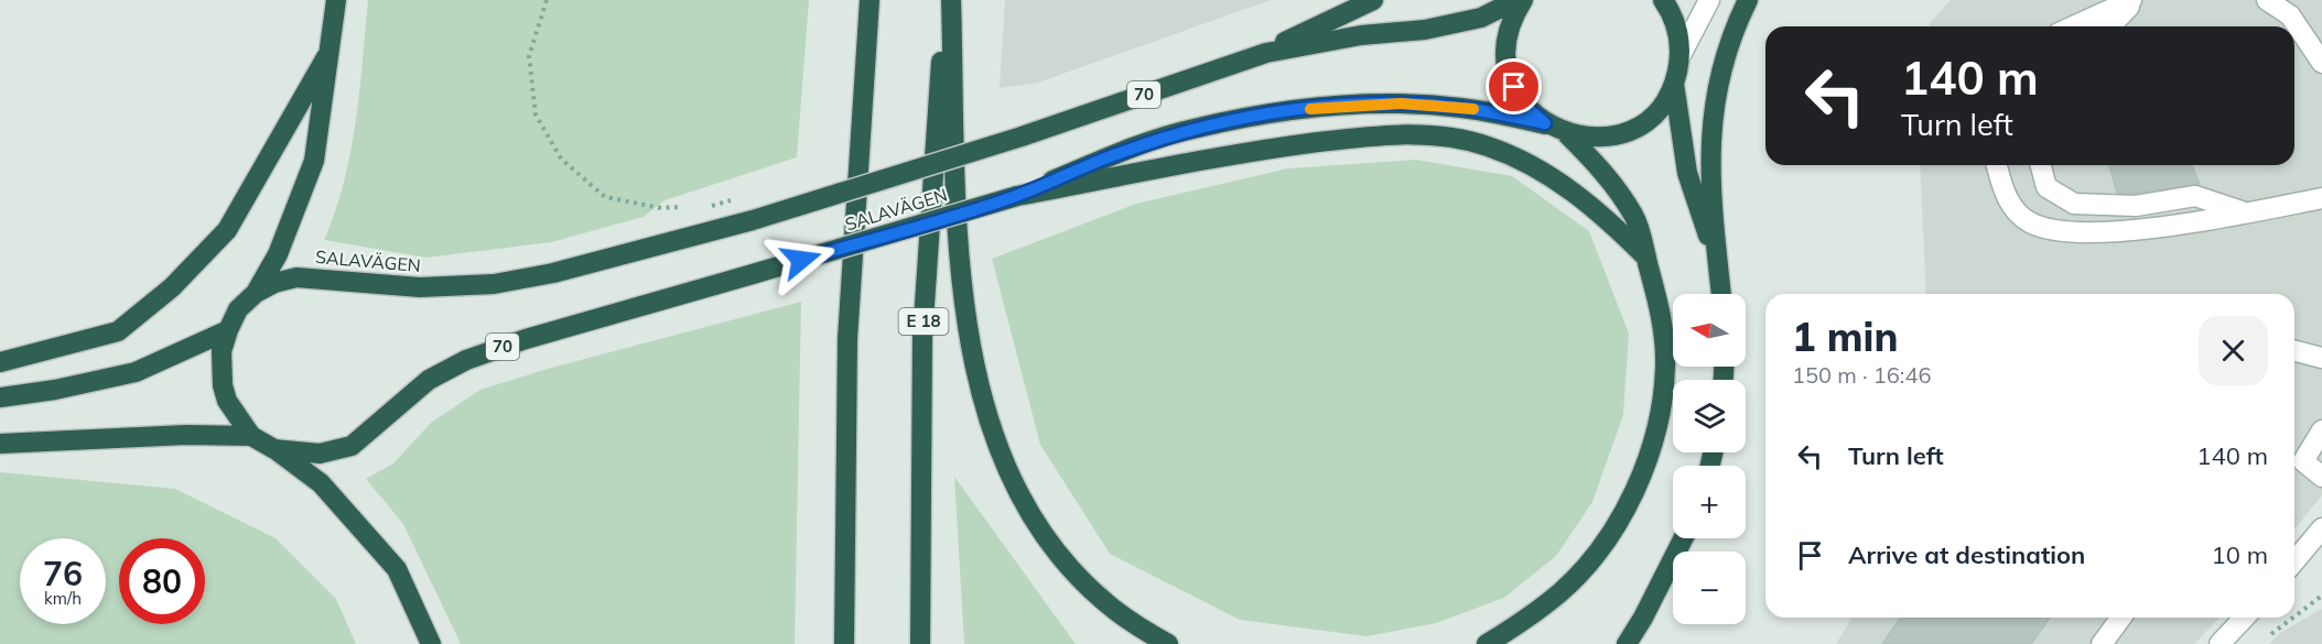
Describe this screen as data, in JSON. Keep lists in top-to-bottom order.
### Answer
{
  "streets": {
    "highway": ["70", "SALAVÄGEN", "E 18"]
  },
  "north": "left",
  "page": {
    "turn": ["140 m", "Turn left"],
    "map_buttons": ["+", "−"],
    "heading": ["1 min", "150 m · 16:46"],
    "list": [
      {
        "name": "Turn left",
        "value": "140 m"
      },
      {
        "name": "Arrive at destination",
        "value": "10 m"
      }
    ],
    "speed": "76 km/h",
    "limit": "80"
  }
}
